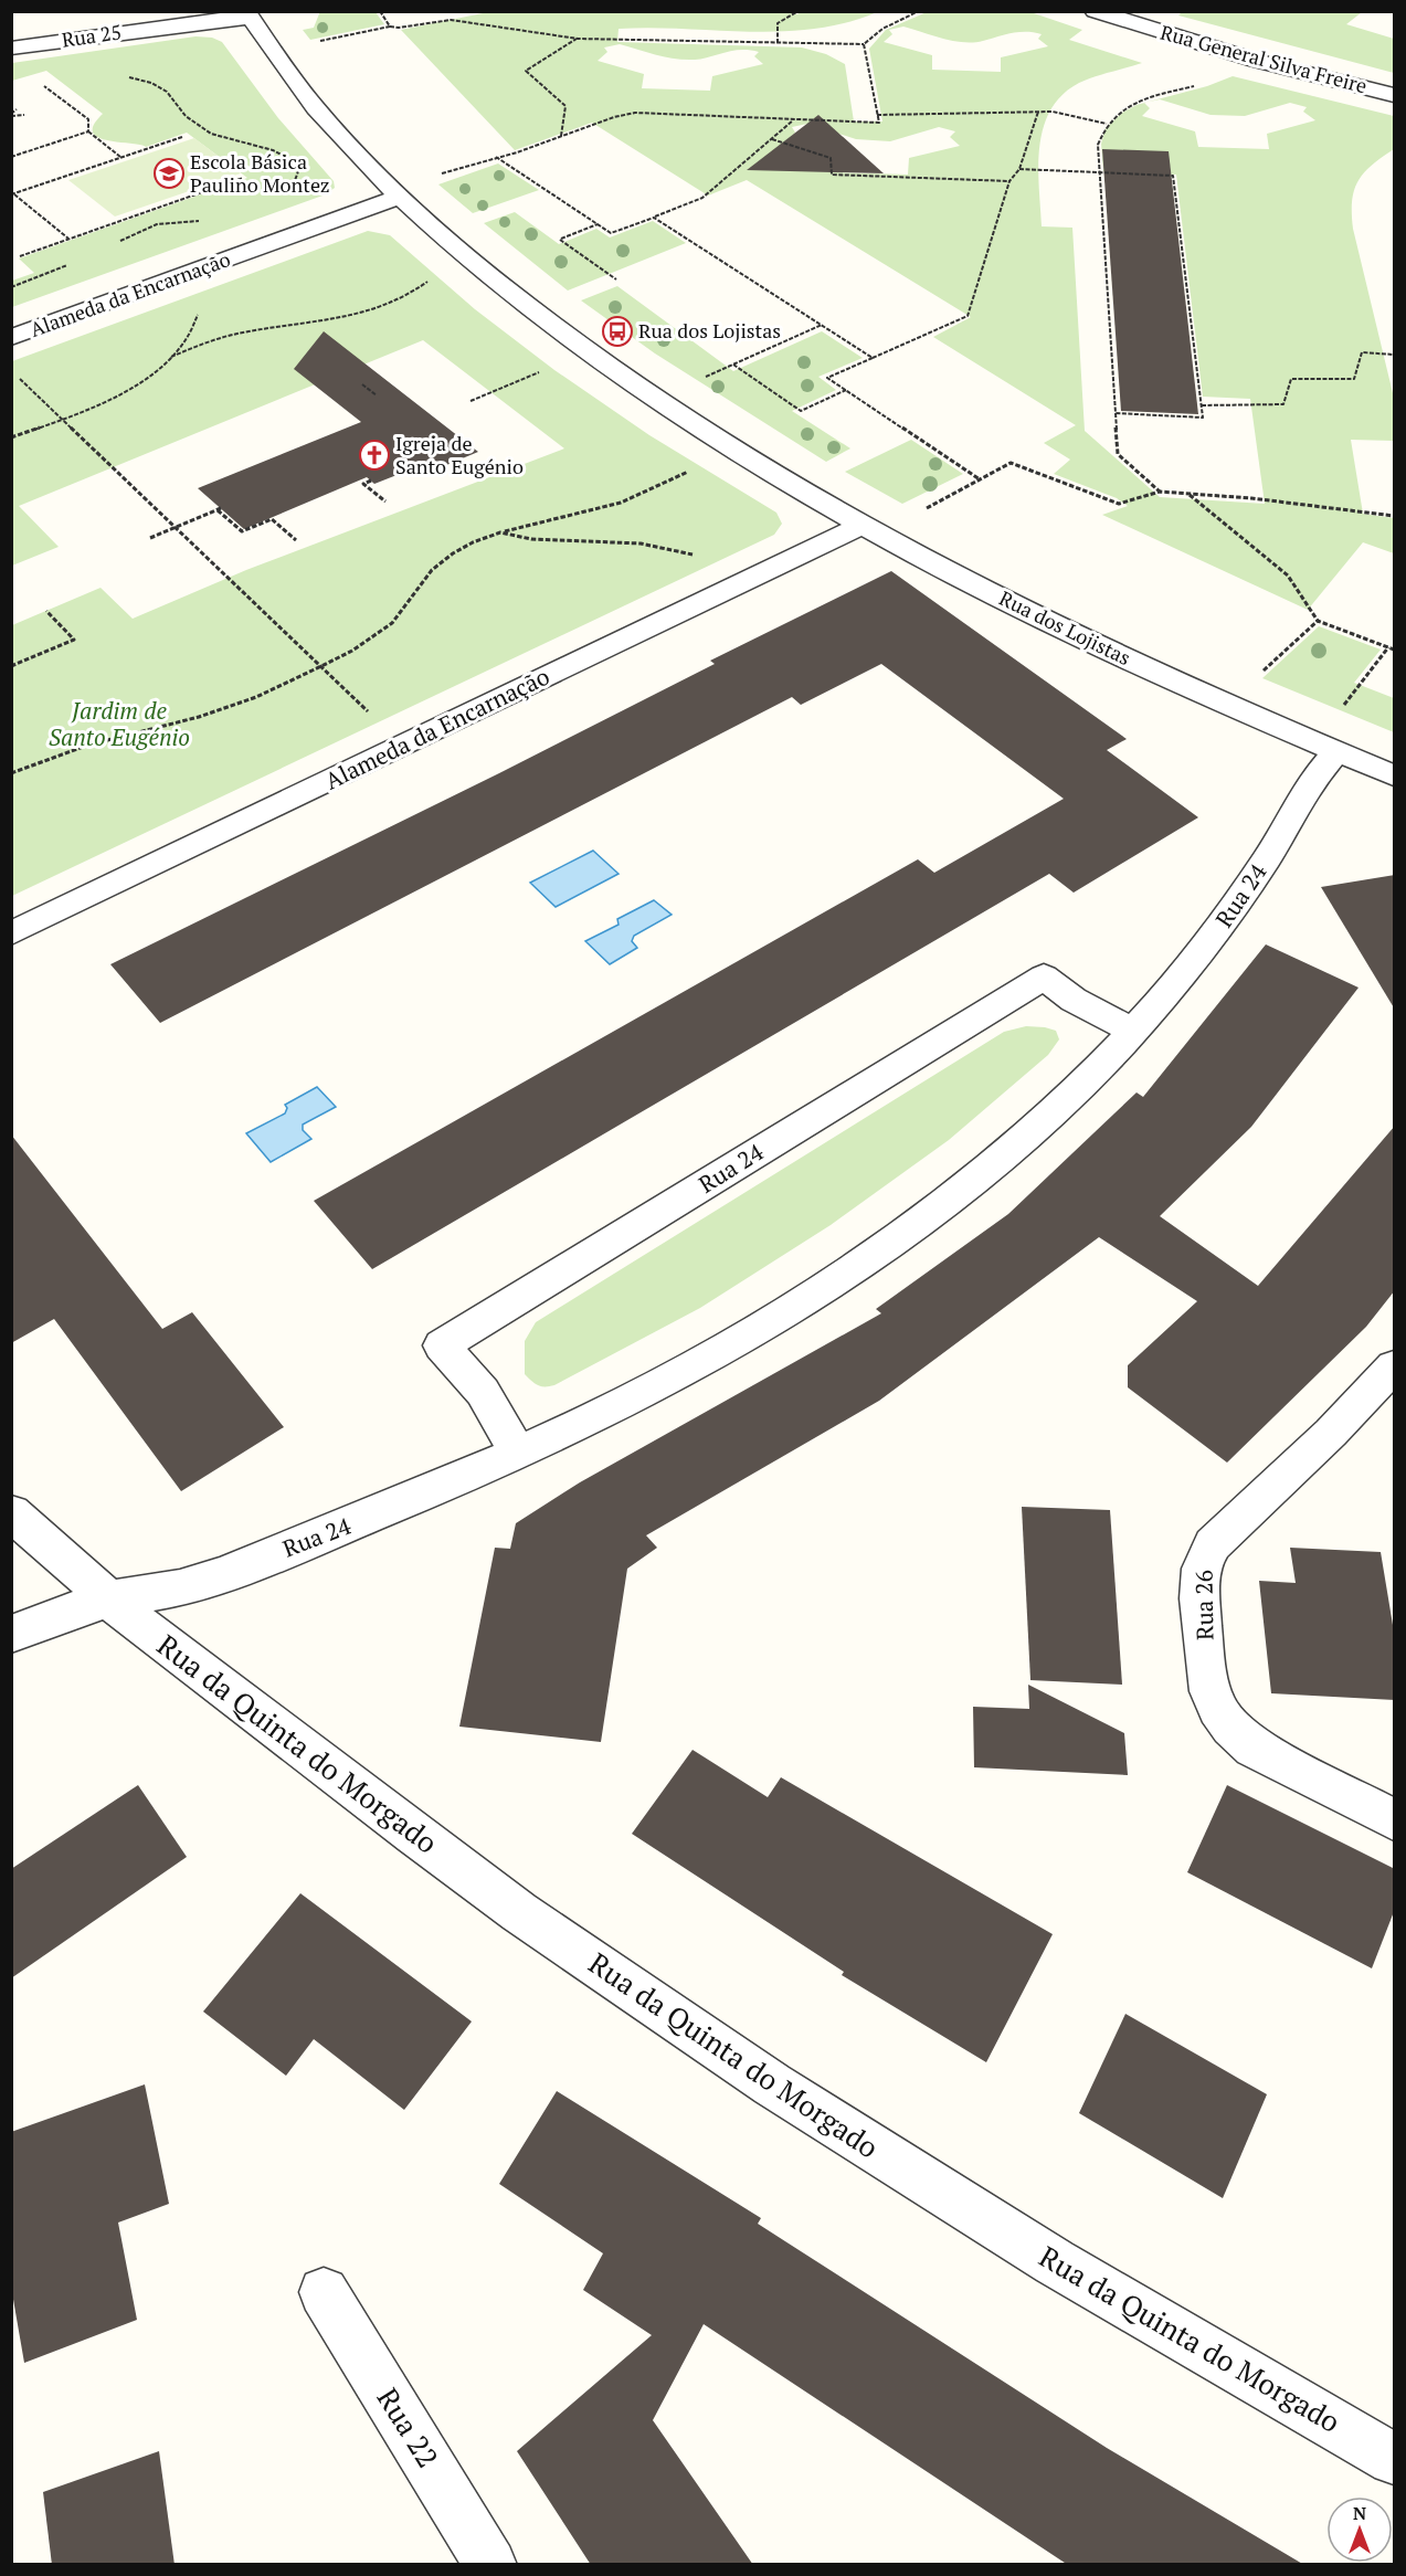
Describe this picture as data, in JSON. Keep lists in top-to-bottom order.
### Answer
{
  "streets": {
    "street": [
      "Rua 25",
      "Rua General Silva Freire",
      "Alameda da Encarnação",
      "Rua dos Lojistas",
      "Rua 24",
      "Rua 26",
      "Rua da Quinta do Morgado",
      "Rua 22"
    ]
  },
  "crossings": [
    ["Rua 25", "Rua dos Lojistas"],
    ["Alameda da Encarnação", "Rua dos Lojistas"],
    ["Rua dos Lojistas", "Rua 24"],
    ["Rua 24", "Rua da Quinta do Morgado"]
  ],
  "parks": ["Jardim de Santo Eugénio"],
  "places": {
    "school or university": ["Escola Básica Paulino Montez"],
    "bus stop": ["Rua dos Lojistas"],
    "church": ["Igreja de Santo Eugénio"]
  },
  "north": "top"
}
